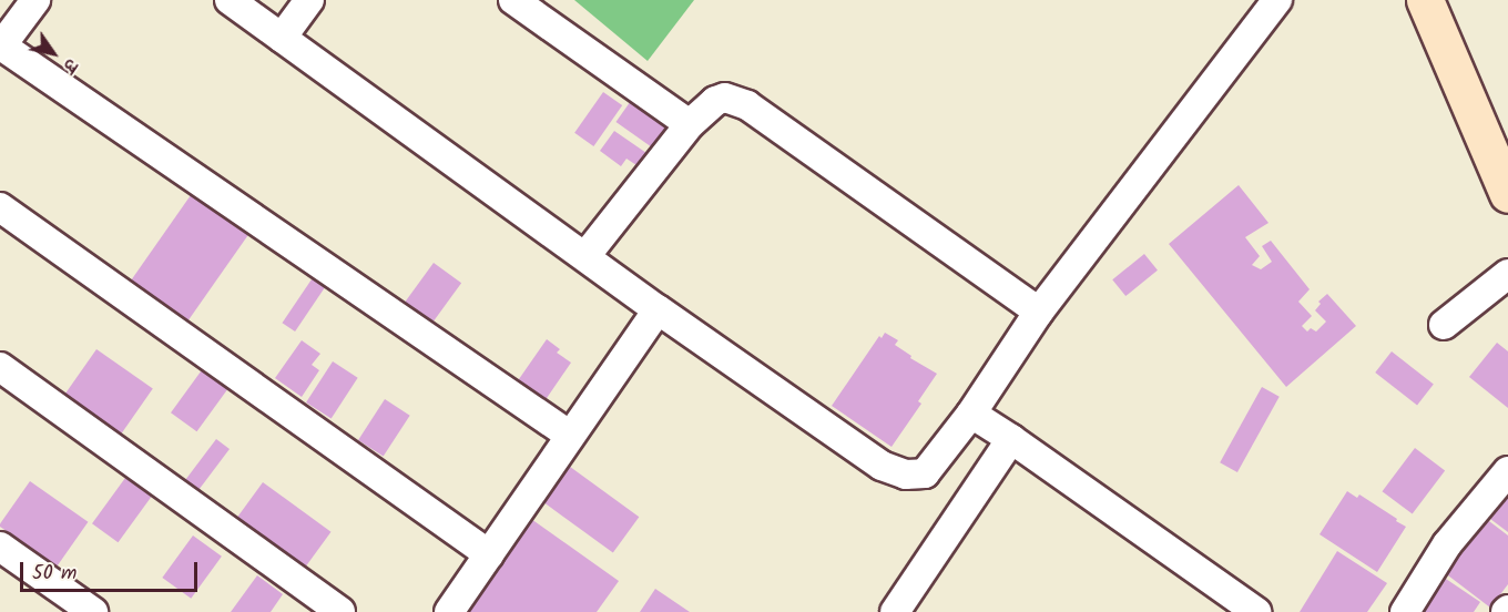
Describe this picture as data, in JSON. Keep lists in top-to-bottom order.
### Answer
{
  "scale_bar": "50 m",
  "north": "bottom right"
}
